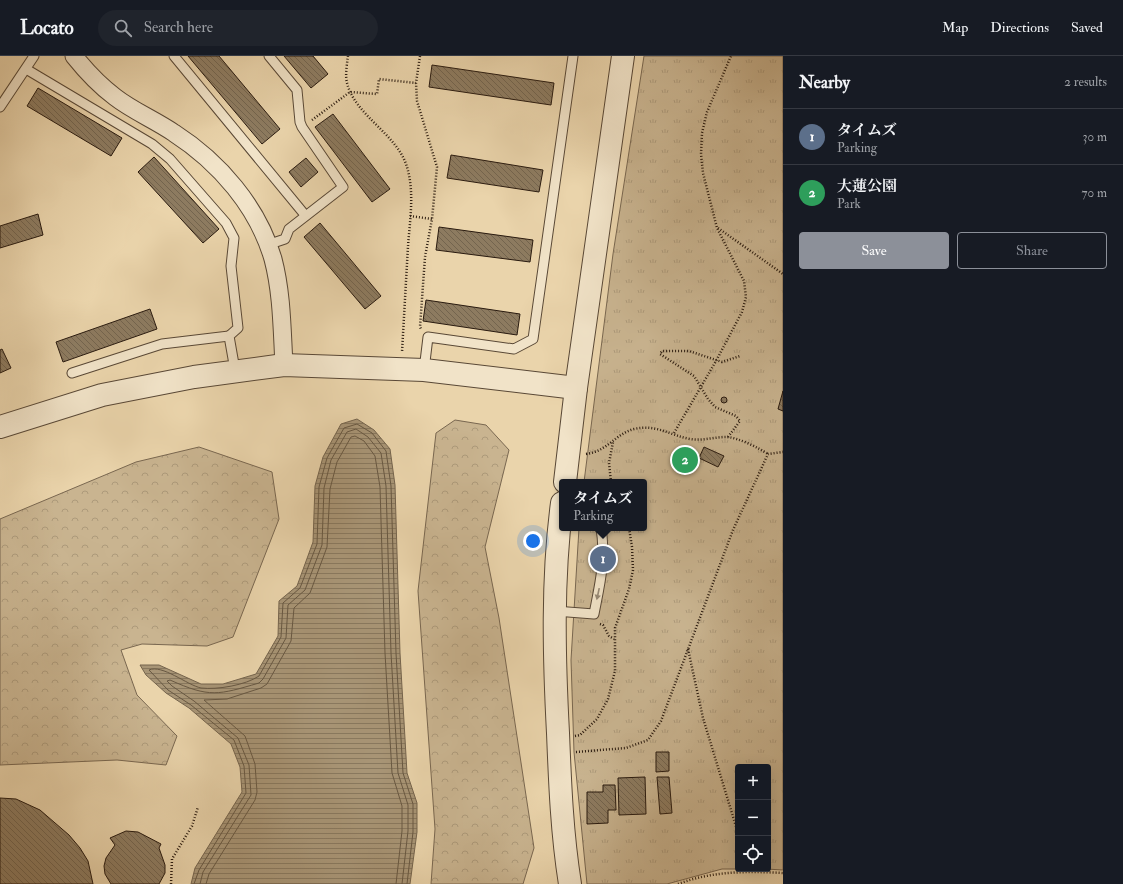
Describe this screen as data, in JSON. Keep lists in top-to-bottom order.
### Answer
{
  "page": {
    "header": "Locato",
    "search": "Search here",
    "nav": ["Map", "Directions", "Saved"],
    "heading": ["Nearby", "2 results"],
    "list": [
      {
        "mark": "1",
        "name": "タイムズ",
        "note": "Parking",
        "value": "30 m"
      },
      {
        "mark": "2",
        "name": "大蓮公園",
        "note": "Park",
        "value": "70 m"
      }
    ],
    "buttons": ["Save", "Share"],
    "pins": ["2", "1"],
    "popup": ["タイムズ", "Parking"],
    "map_buttons": ["+", "−"]
  }
}
